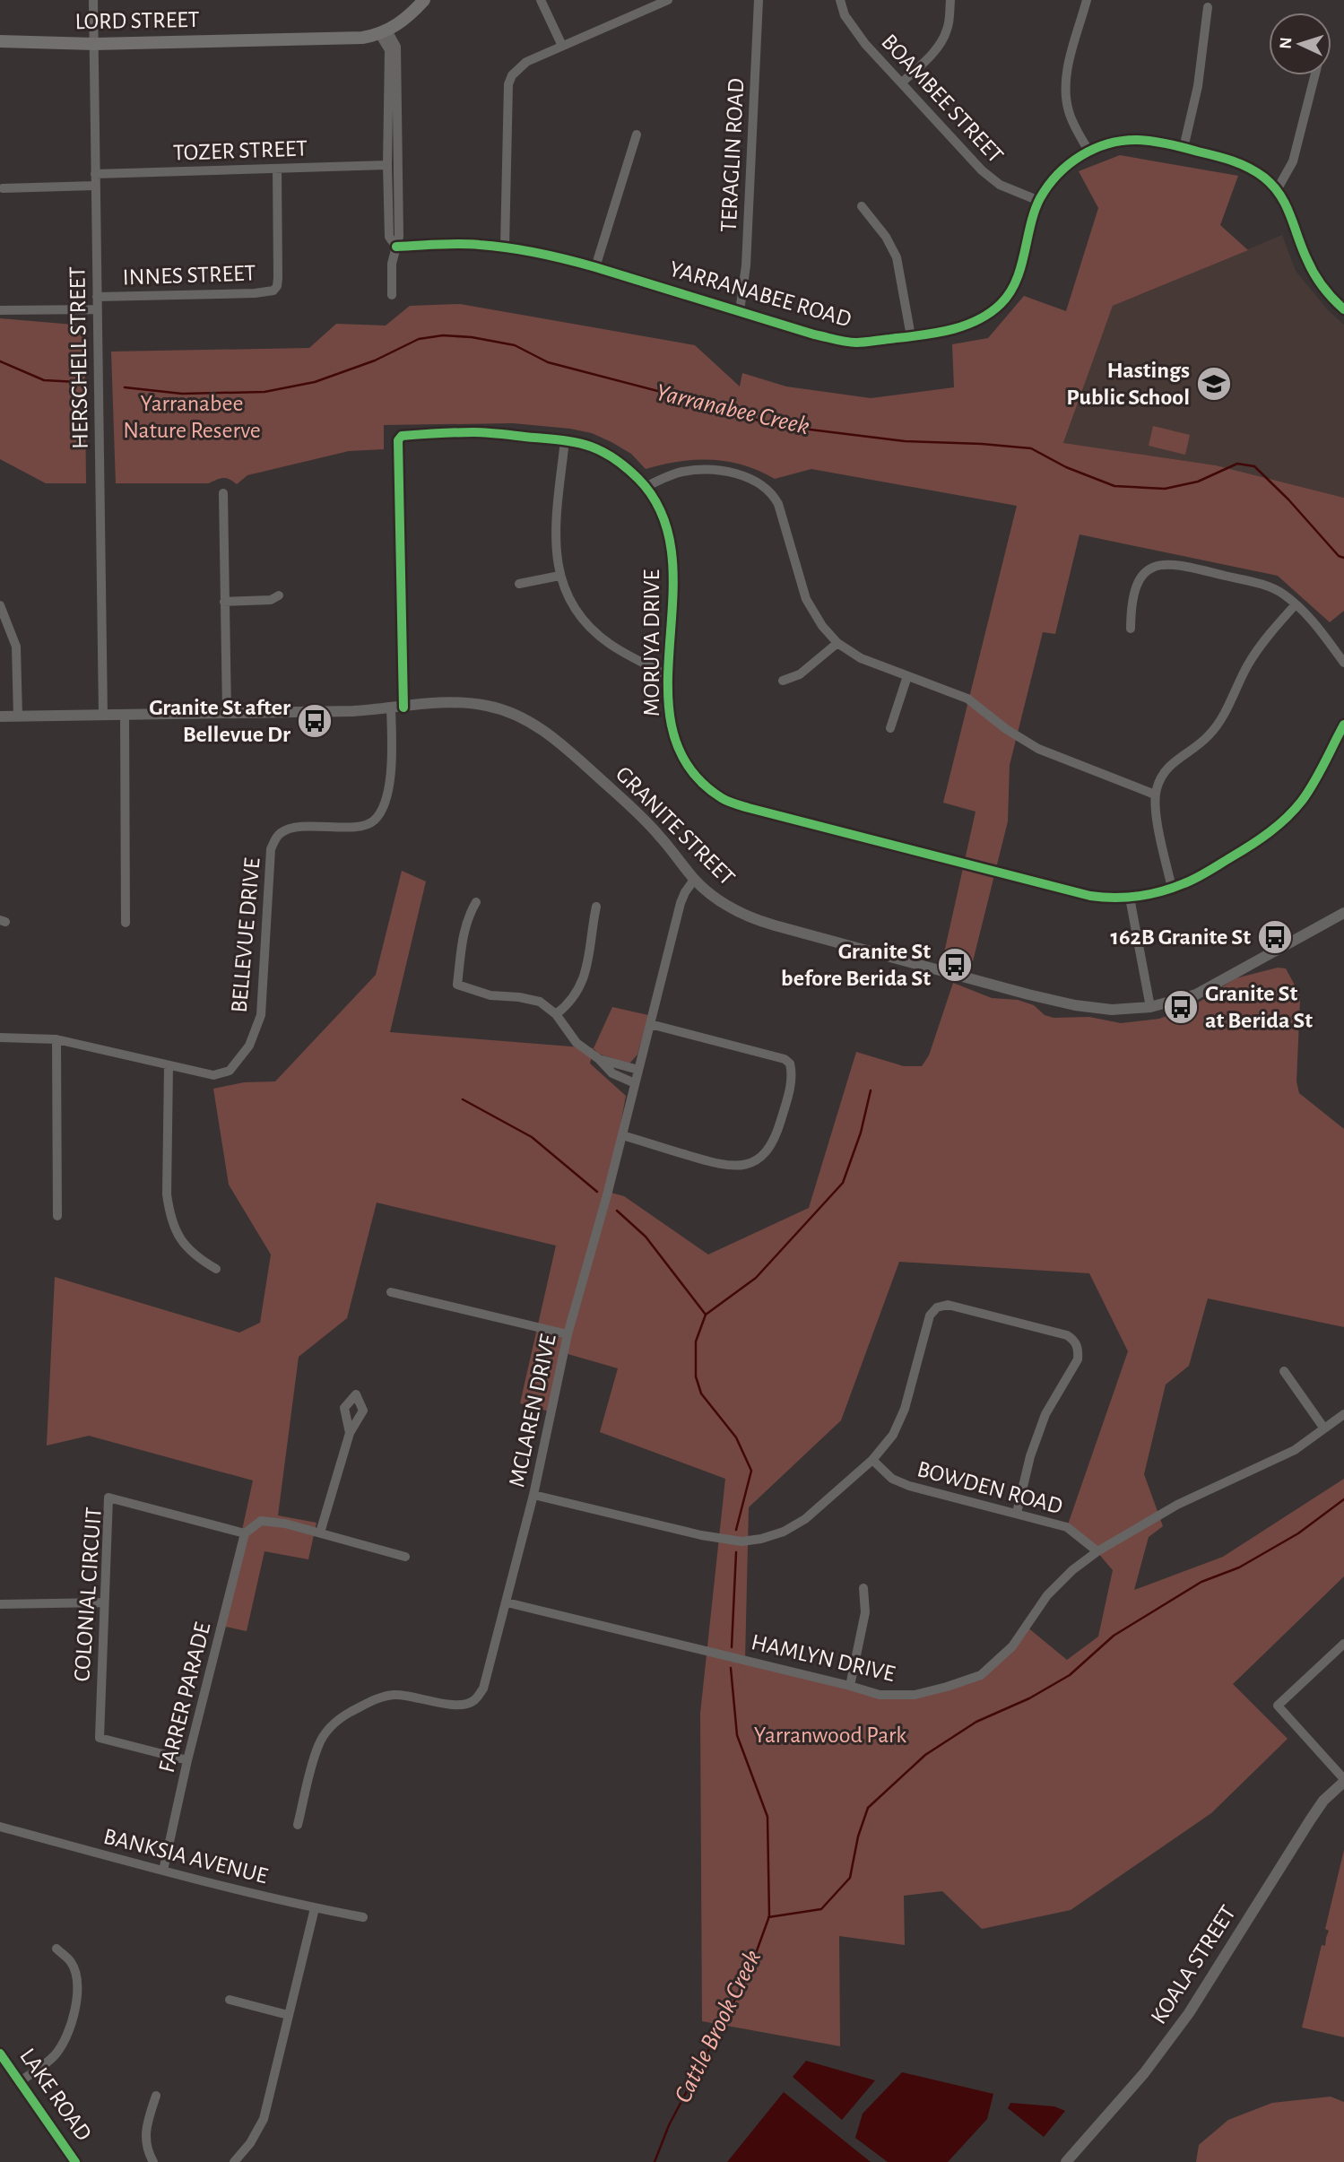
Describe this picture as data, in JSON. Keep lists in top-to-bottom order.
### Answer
{
  "streets": {
    "main road": ["LORD STREET", "LAKE ROAD"],
    "street": [
      "BOAMBEE STREET",
      "TOZER STREET",
      "TERAGLIN ROAD",
      "INNES STREET",
      "YARRANABEE ROAD",
      "HERSCHELL STREET",
      "MORUYA DRIVE",
      "GRANITE STREET",
      "BELLEVUE DRIVE",
      "MCLAREN DRIVE",
      "BOWDEN ROAD",
      "COLONIAL CIRCUIT",
      "HAMLYN DRIVE",
      "FARRER PARADE",
      "BANKSIA AVENUE",
      "KOALA STREET"
    ]
  },
  "crossings": [
    ["LORD STREET", "HERSCHELL STREET"],
    ["BOAMBEE STREET", "YARRANABEE ROAD"],
    ["TOZER STREET", "INNES STREET"],
    ["TOZER STREET", "HERSCHELL STREET"],
    ["TERAGLIN ROAD", "YARRANABEE ROAD"],
    ["INNES STREET", "HERSCHELL STREET"],
    ["HERSCHELL STREET", "GRANITE STREET"],
    ["MORUYA DRIVE", "GRANITE STREET"],
    ["GRANITE STREET", "BELLEVUE DRIVE"],
    ["GRANITE STREET", "MCLAREN DRIVE"],
    ["MCLAREN DRIVE", "HAMLYN DRIVE"],
    ["BOWDEN ROAD", "HAMLYN DRIVE"],
    ["COLONIAL CIRCUIT", "FARRER PARADE"],
    ["FARRER PARADE", "BANKSIA AVENUE"]
  ],
  "water": ["Yarranabee Creek", "Cattle Brook Creek"],
  "parks": ["Yarranabee Nature Reserve", "Yarranwood Park"],
  "places": {
    "school or university": ["Hastings Public School"],
    "bus stop": [
      "Granite St after Bellevue Dr",
      "162B Granite St",
      "Granite St before Berida St",
      "Granite St at Berida St"
    ]
  },
  "north": "left"
}
